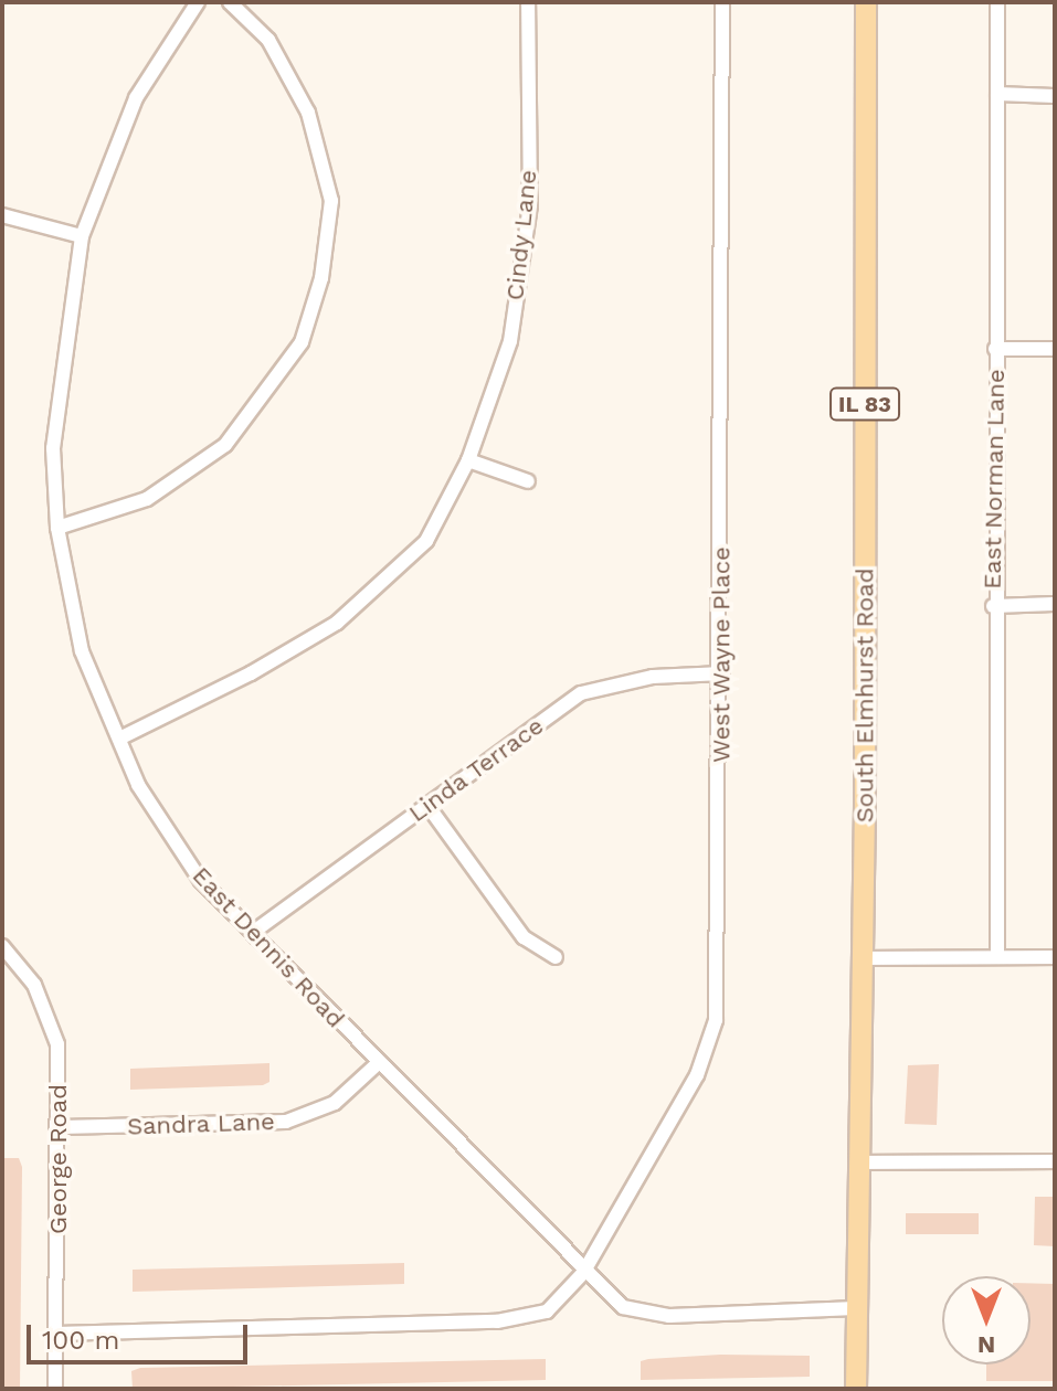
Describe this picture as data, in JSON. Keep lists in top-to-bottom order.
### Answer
{
  "streets": {
    "main road": ["IL 83", "South Elmhurst Road"],
    "street": [
      "Cindy Lane",
      "East Norman Lane",
      "West Wayne Place",
      "Linda Terrace",
      "East Dennis Road",
      "Sandra Lane",
      "George Road"
    ]
  },
  "crossings": [
    ["Cindy Lane", "East Dennis Road"],
    ["West Wayne Place", "Linda Terrace"],
    ["West Wayne Place", "East Dennis Road"],
    ["West Wayne Place", "George Road"],
    ["South Elmhurst Road", "East Dennis Road"],
    ["Linda Terrace", "East Dennis Road"],
    ["East Dennis Road", "Sandra Lane"],
    ["Sandra Lane", "George Road"]
  ],
  "scale_bar": "100 m",
  "north": "bottom"
}
